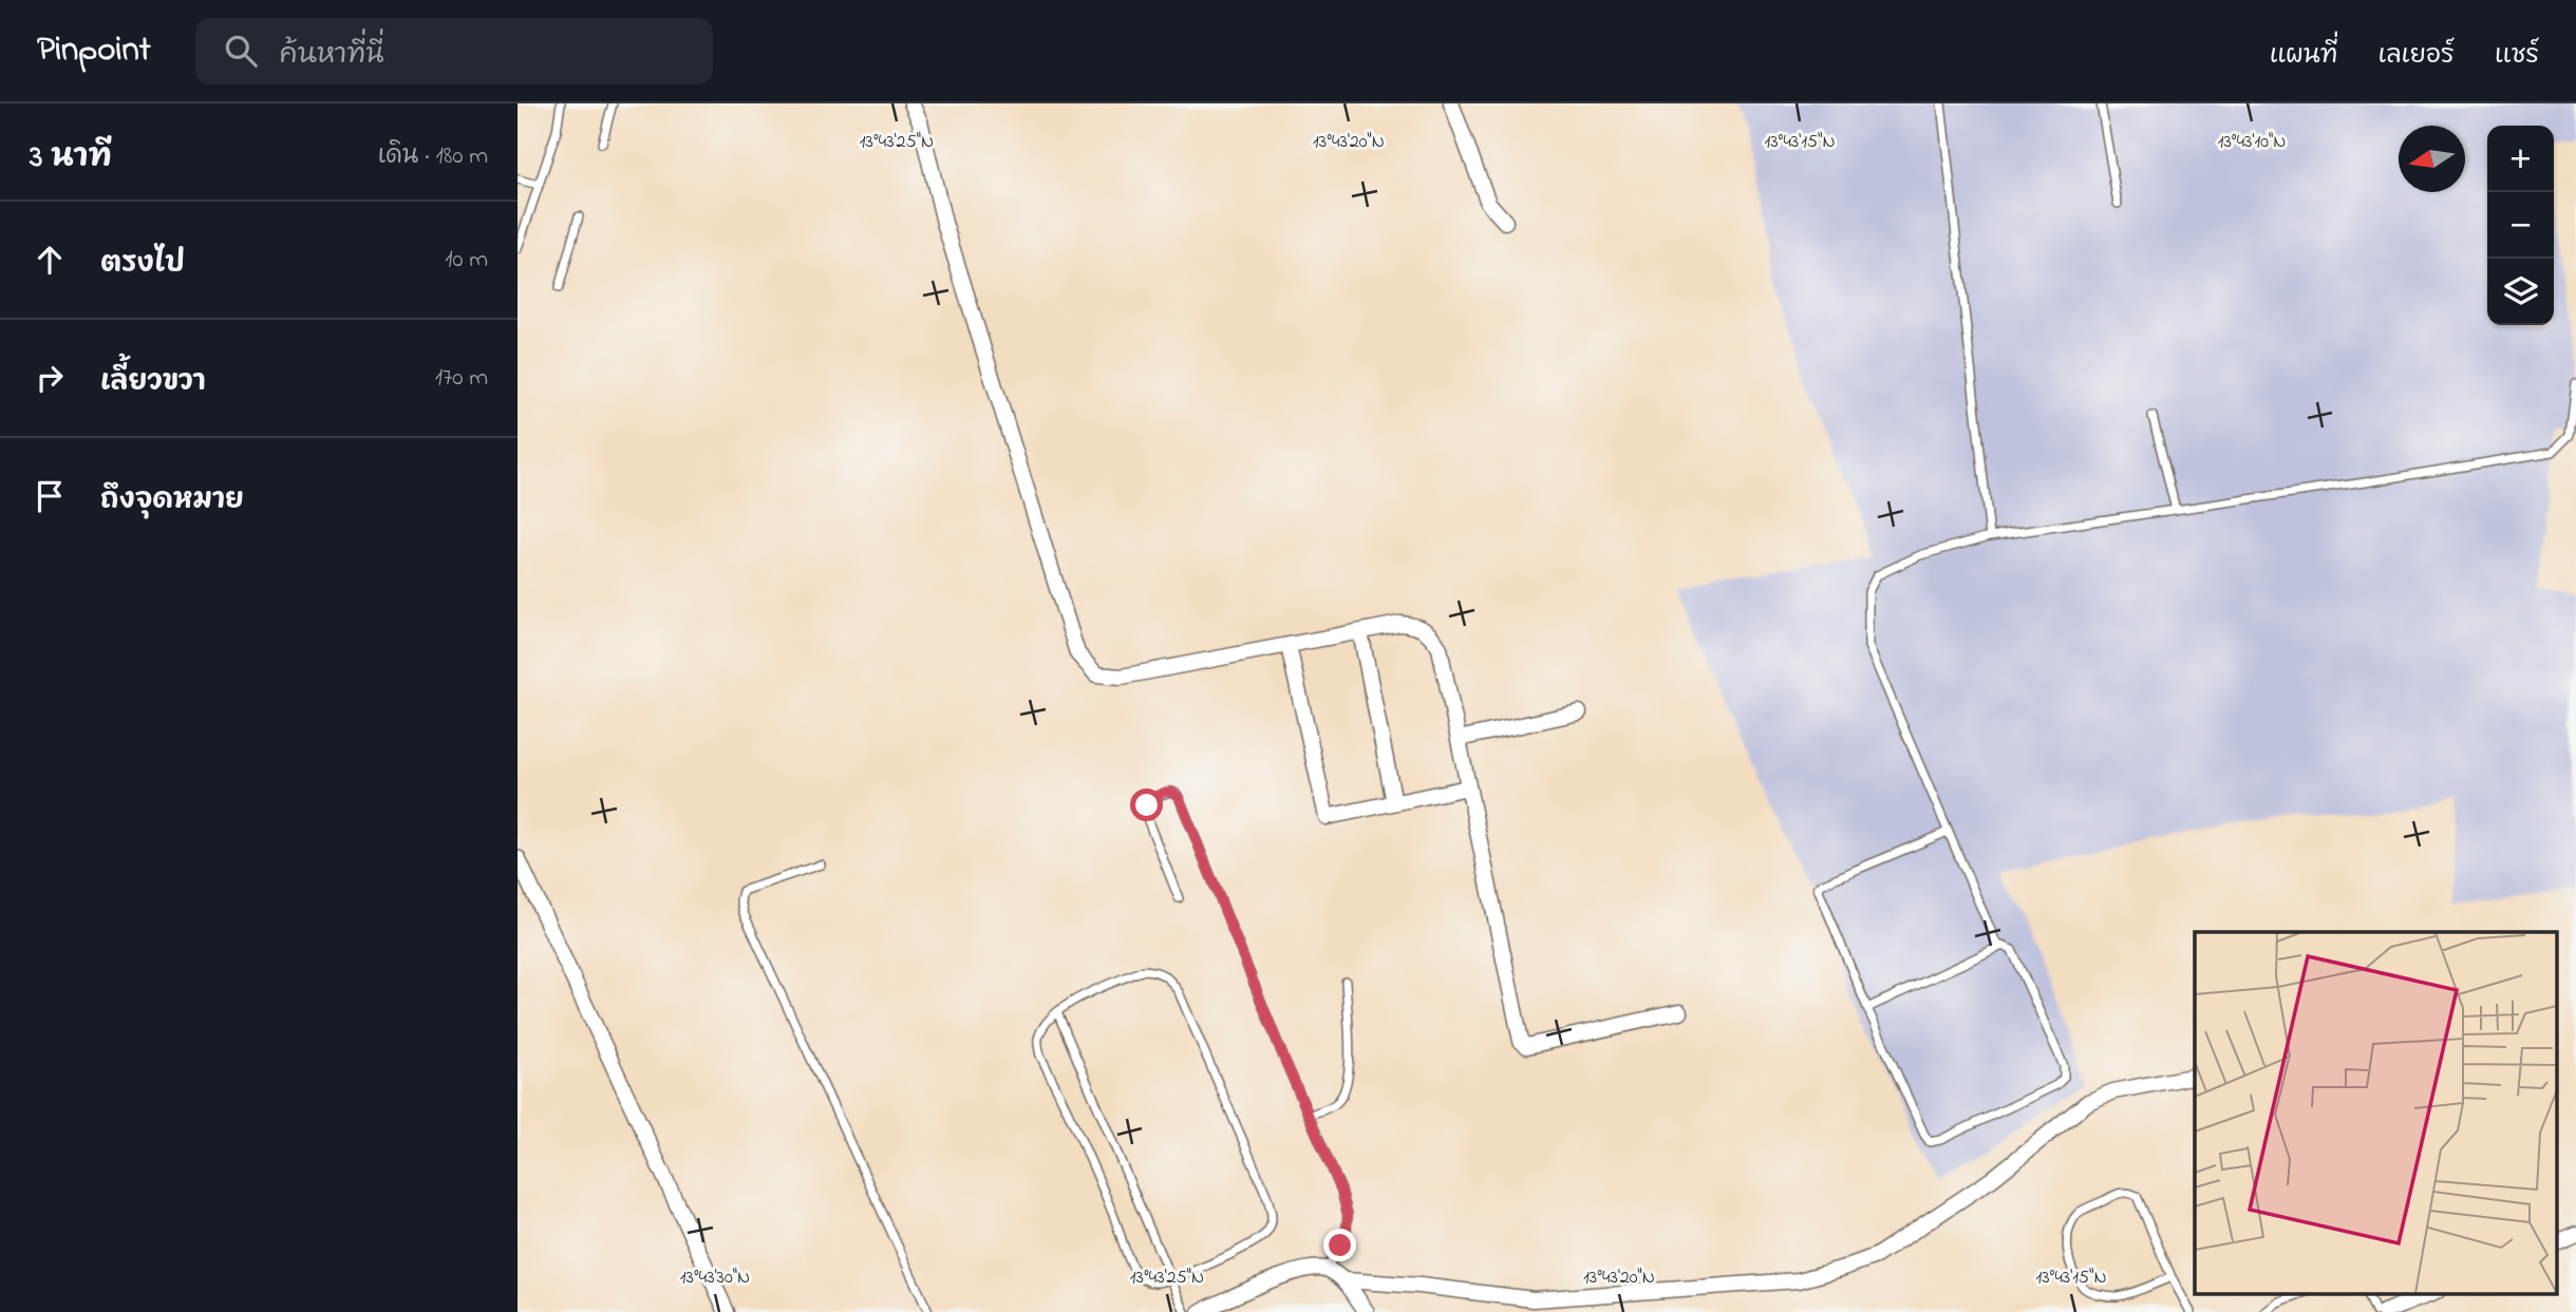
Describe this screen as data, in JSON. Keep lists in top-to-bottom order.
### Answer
{
  "north": "left",
  "page": {
    "header": "Pinpoint",
    "search": "ค้นหาที่นี่",
    "nav": ["แผนที่", "เลเยอร์", "แชร์"],
    "heading": ["3 นาที", "เดิน · 180 m"],
    "map_buttons": ["+", "−"],
    "list": [
      ["ตรงไป", "10 m"],
      ["เลี้ยวขวา", "170 m"],
      "ถึงจุดหมาย"
    ]
  },
  "coordinates": [
    "13°43'25\"N",
    "13°43'20\"N",
    "13°43'15\"N",
    "13°43'10\"N",
    "13°43'30\"N"
  ]
}
